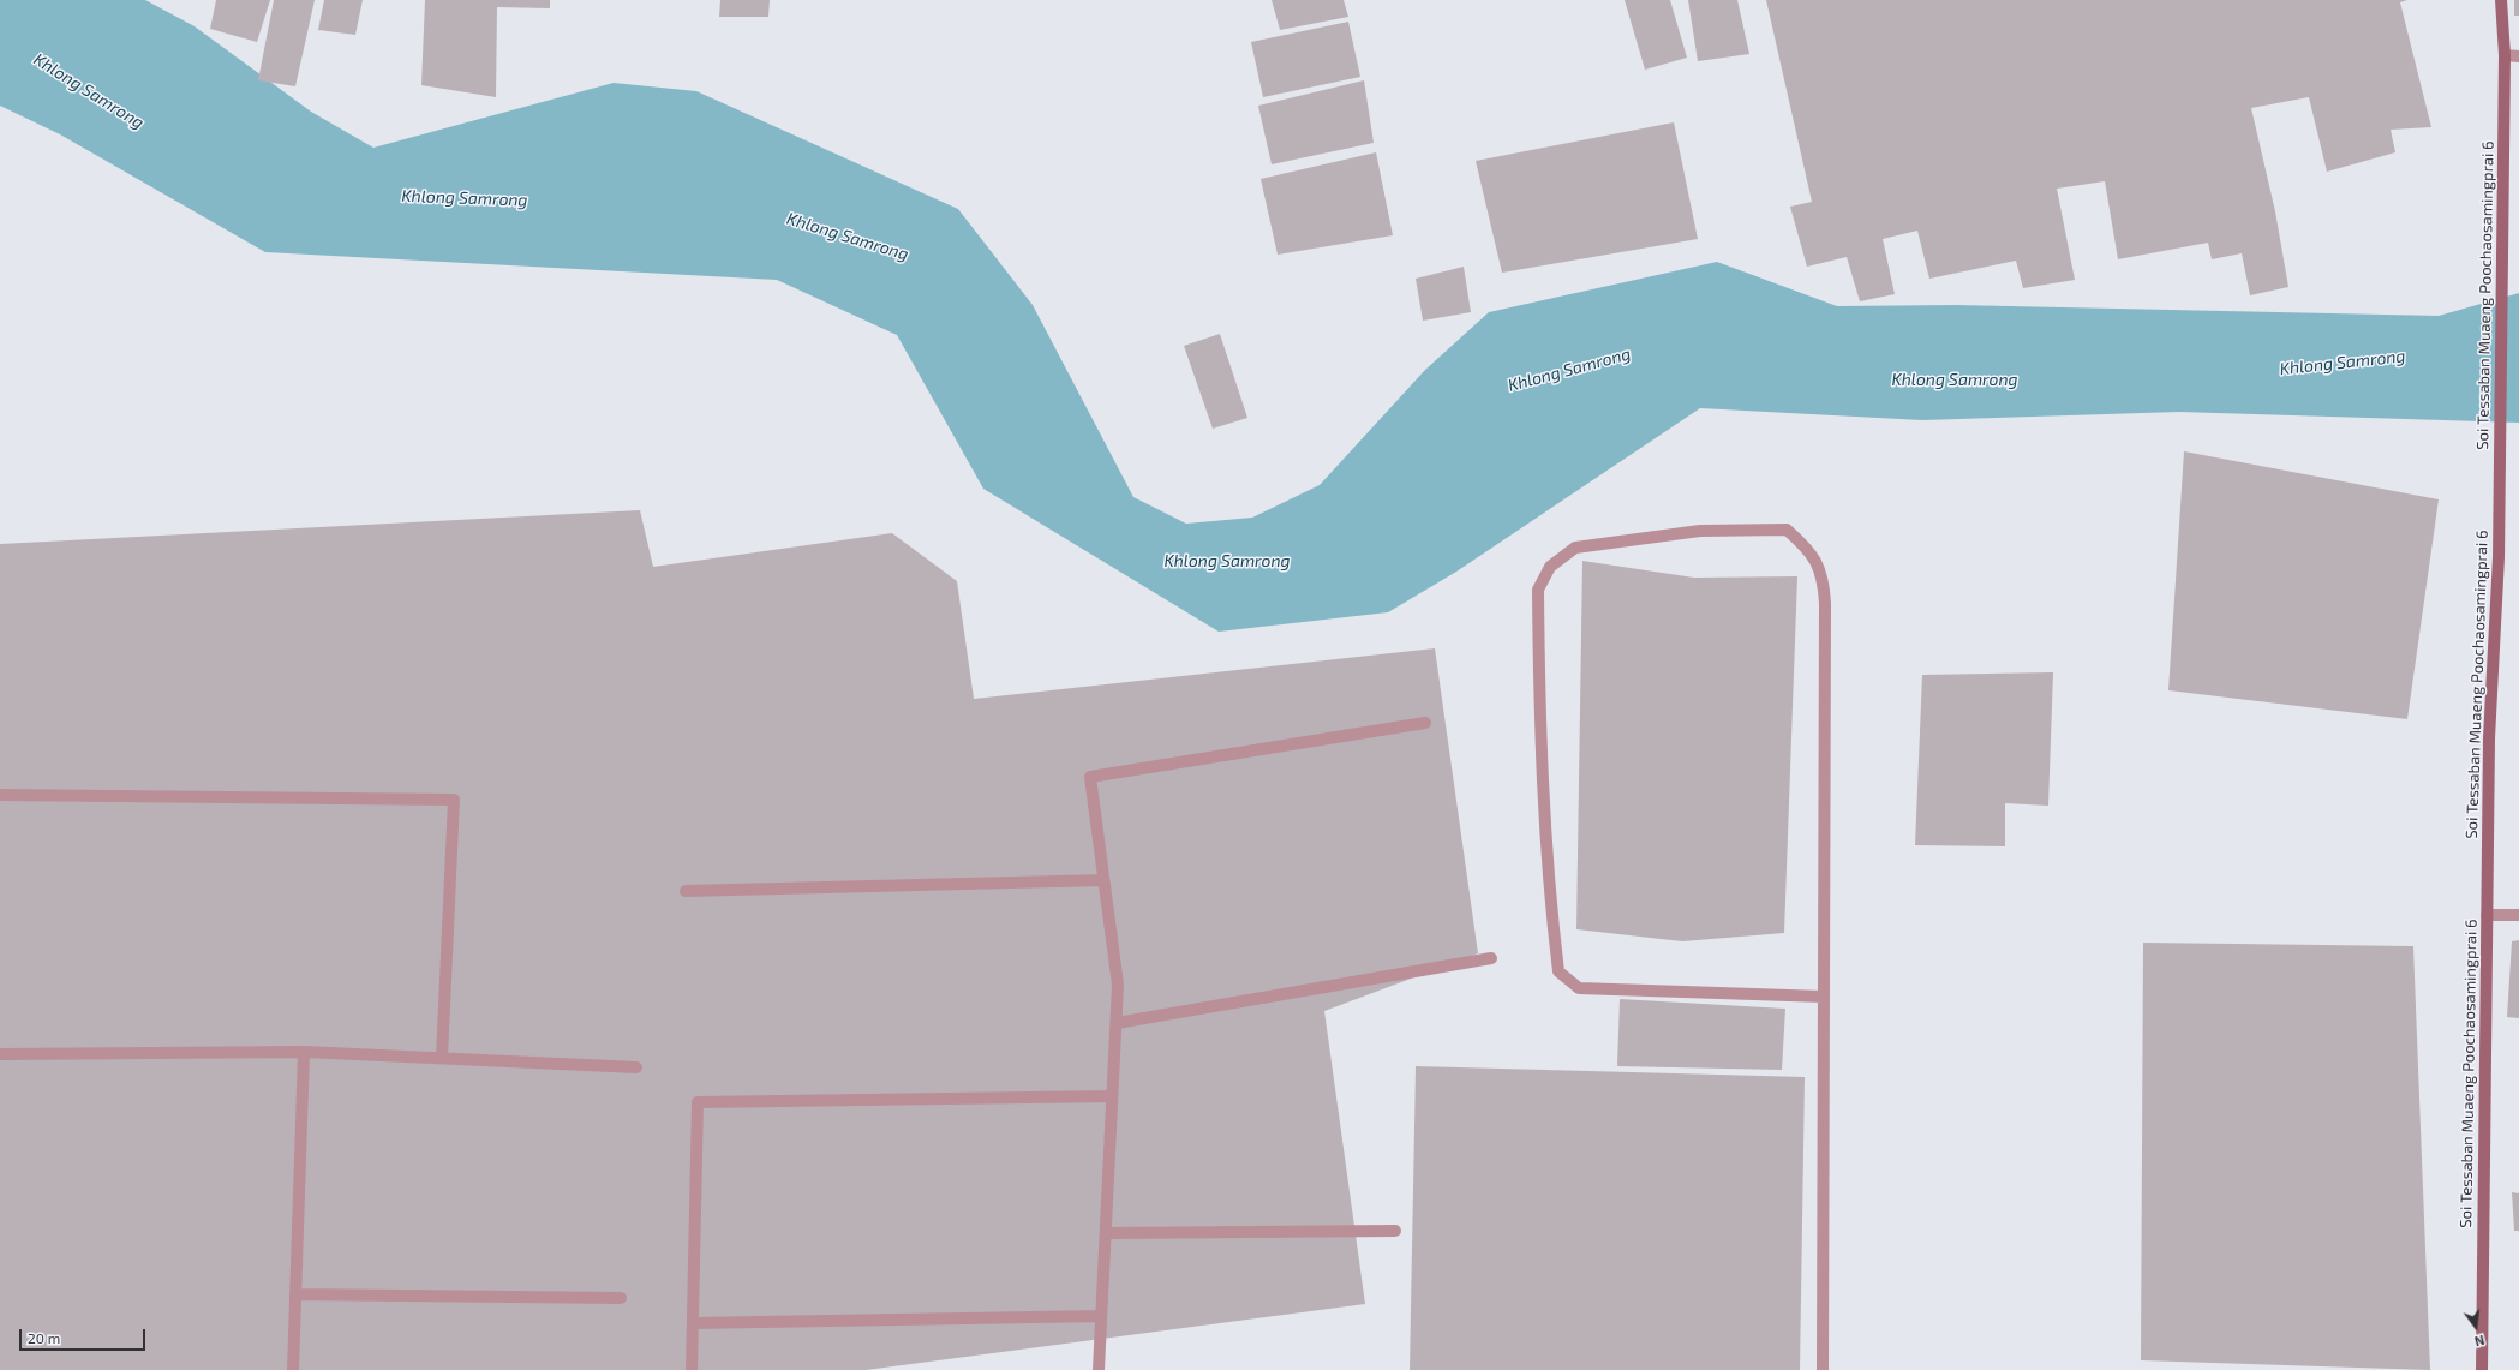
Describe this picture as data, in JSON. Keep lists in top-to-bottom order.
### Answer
{
  "streets": {
    "street": ["Soi Tessaban Muaeng Poochaosamingprai 6"]
  },
  "water": ["Khlong Samrong"],
  "scale_bar": "20 m",
  "north": "bottom"
}
